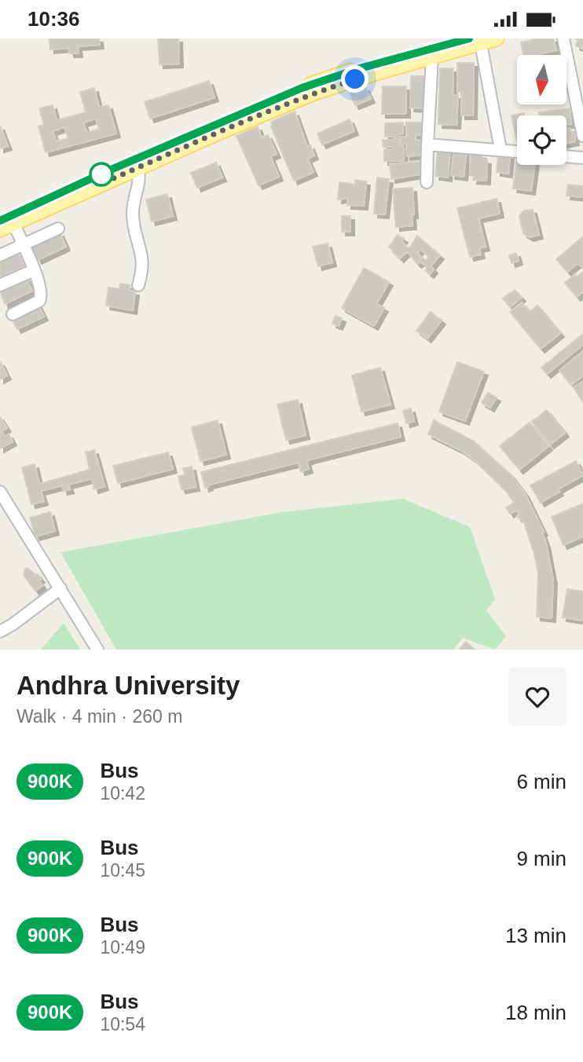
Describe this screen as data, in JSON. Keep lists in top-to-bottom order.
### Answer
{
  "lines": ["bus line 900K"],
  "north": "bottom",
  "page": {
    "status": "10:36",
    "heading": ["Andhra University", "Walk · 4 min · 260 m"],
    "list": [
      {
        "mark": "900K",
        "name": "Bus",
        "note": "10:42",
        "value": "6 min"
      },
      {
        "mark": "900K",
        "name": "Bus",
        "note": "10:45",
        "value": "9 min"
      },
      {
        "mark": "900K",
        "name": "Bus",
        "note": "10:49",
        "value": "13 min"
      },
      {
        "mark": "900K",
        "name": "Bus",
        "note": "10:54",
        "value": "18 min"
      }
    ]
  }
}
